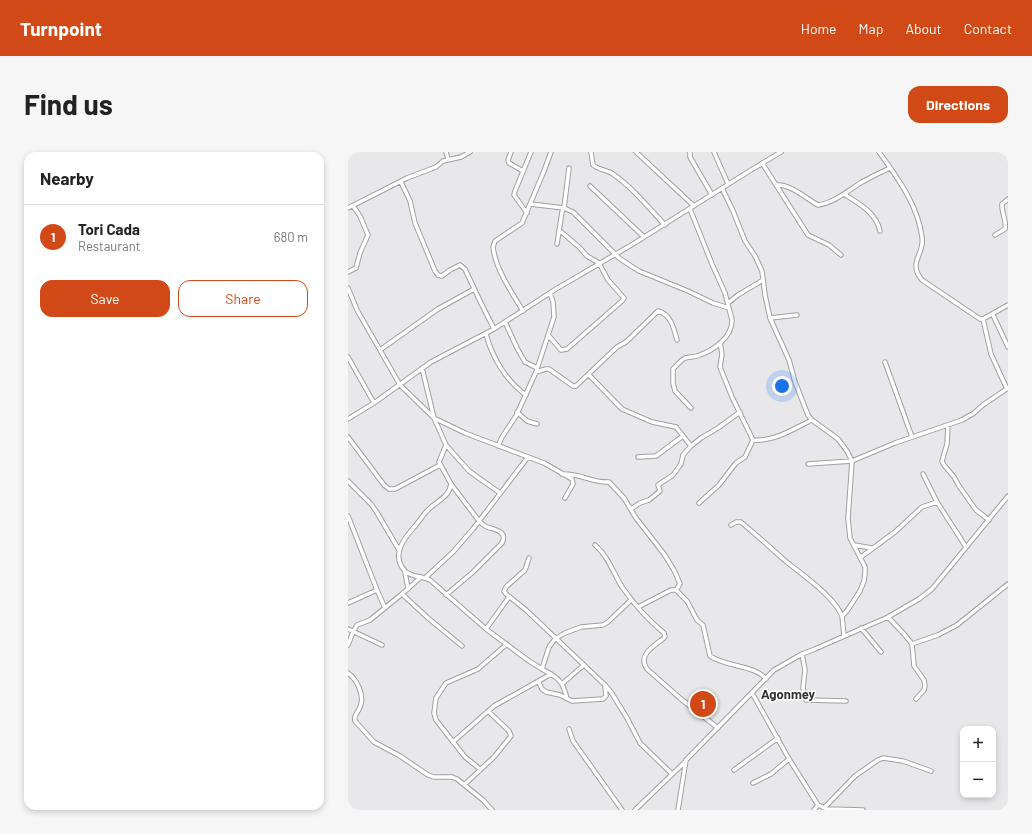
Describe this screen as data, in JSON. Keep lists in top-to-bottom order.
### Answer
{
  "districts": ["Agonmey"],
  "page": {
    "header": "Turnpoint",
    "nav": [
      "Home",
      "Map",
      "About",
      "Contact"
    ],
    "buttons": [
      "Directions",
      ["Save", "Share"]
    ],
    "title": "Find us",
    "heading": "Nearby",
    "list": [
      {
        "mark": "1",
        "name": "Tori Cada",
        "note": "Restaurant",
        "value": "680 m"
      }
    ],
    "pins": "1",
    "map_buttons": ["+", "−"]
  }
}
